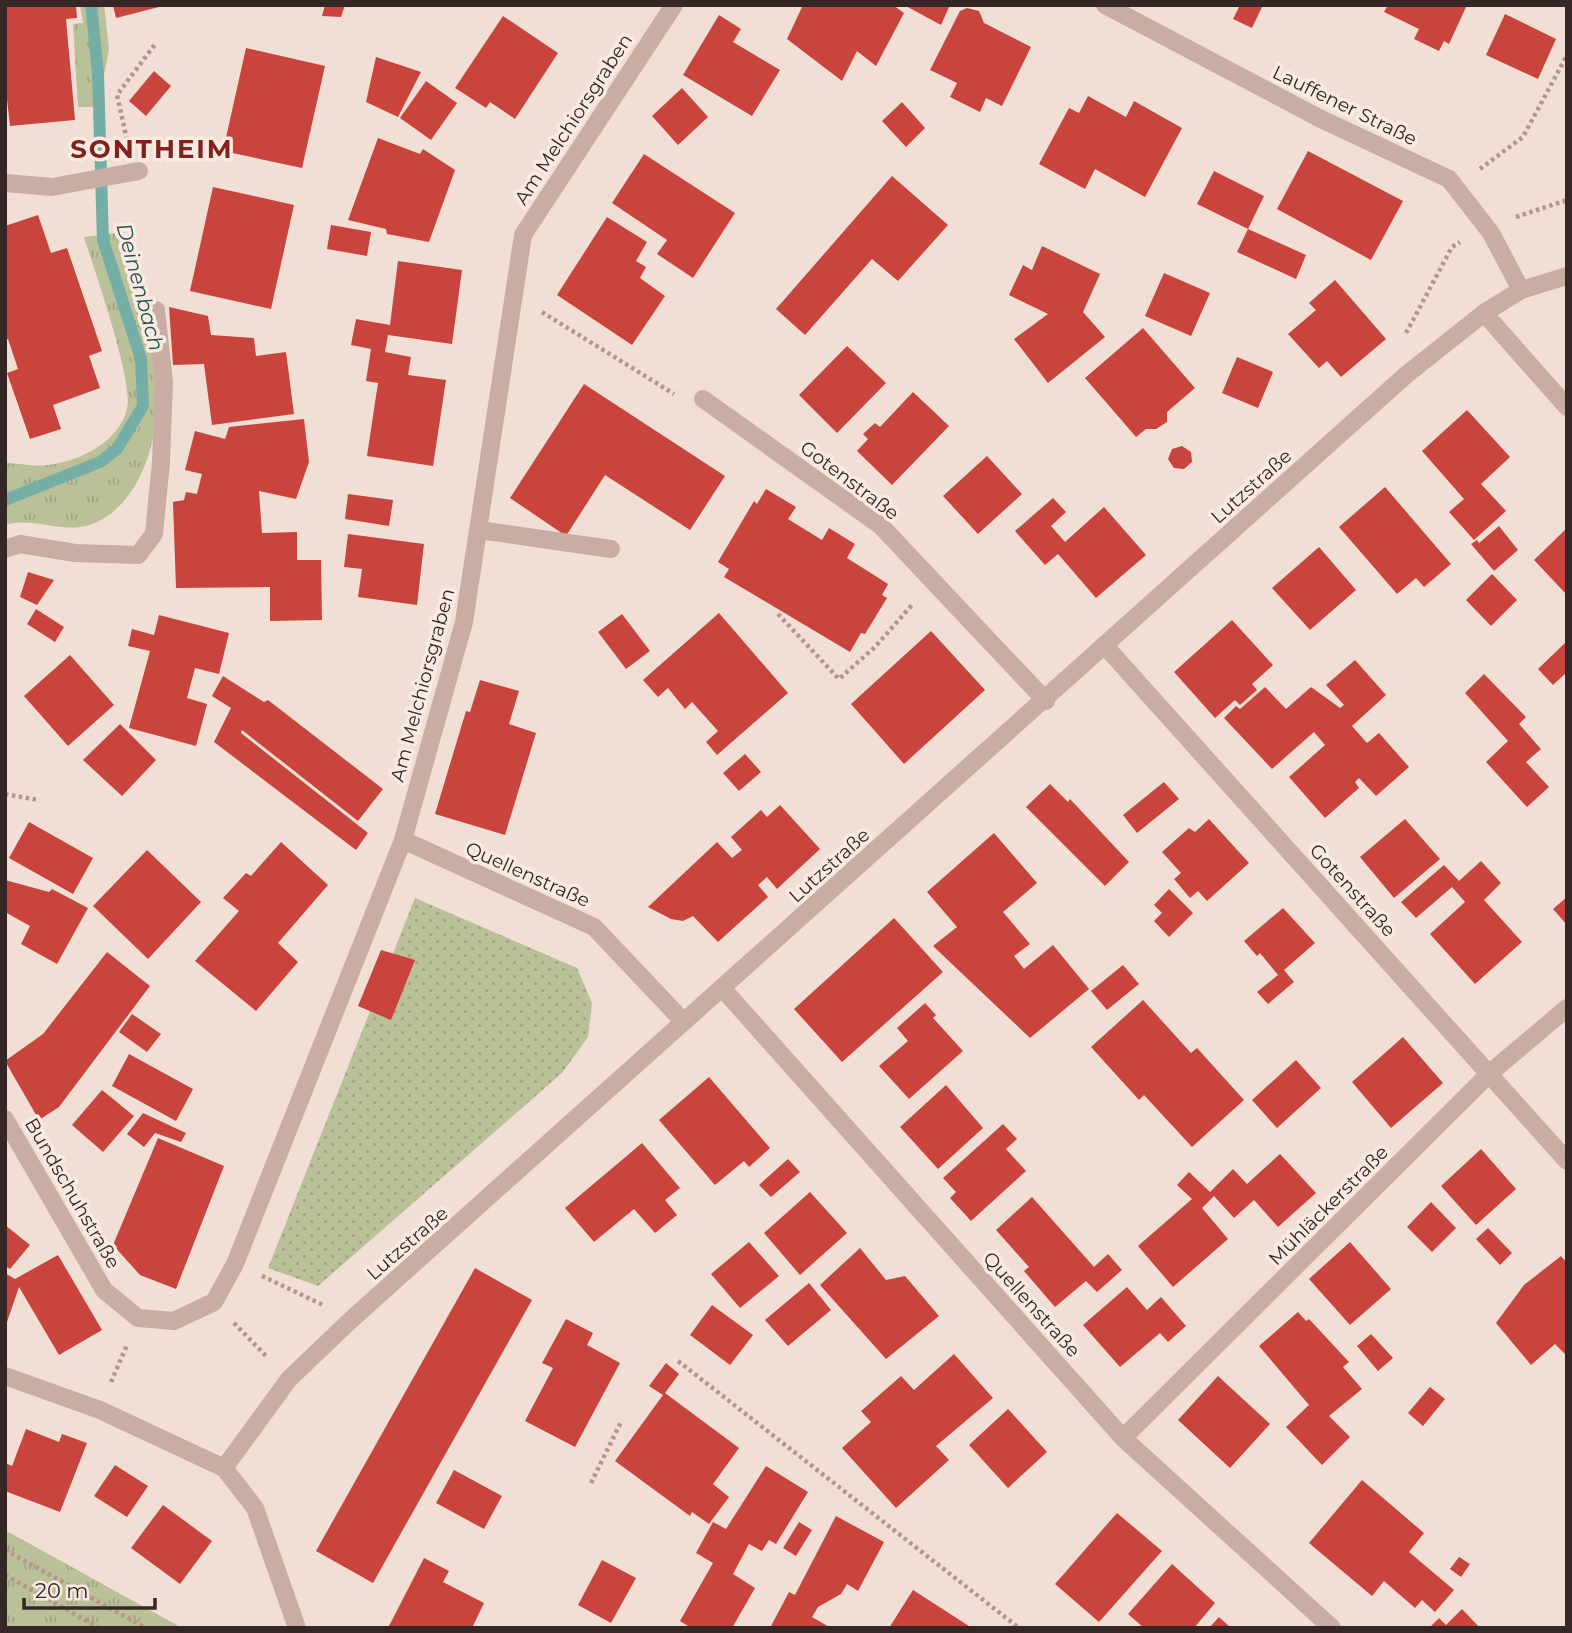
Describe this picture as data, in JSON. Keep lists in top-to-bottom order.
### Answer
{
  "streets": {
    "street": [
      "Lauffener Straße",
      "Am Melchiorsgraben",
      "Gotenstraße",
      "Lutzstraße",
      "Quellenstraße",
      "Bundschuhstraße",
      "Mühläckerstraße"
    ]
  },
  "crossings": [
    ["Am Melchiorsgraben", "Quellenstraße"],
    ["Gotenstraße", "Lutzstraße"],
    ["Gotenstraße", "Mühläckerstraße"],
    ["Lutzstraße", "Quellenstraße"],
    ["Quellenstraße", "Mühläckerstraße"]
  ],
  "districts": ["SONTHEIM"],
  "water": ["Deinenbach"],
  "scale_bar": "20 m"
}
